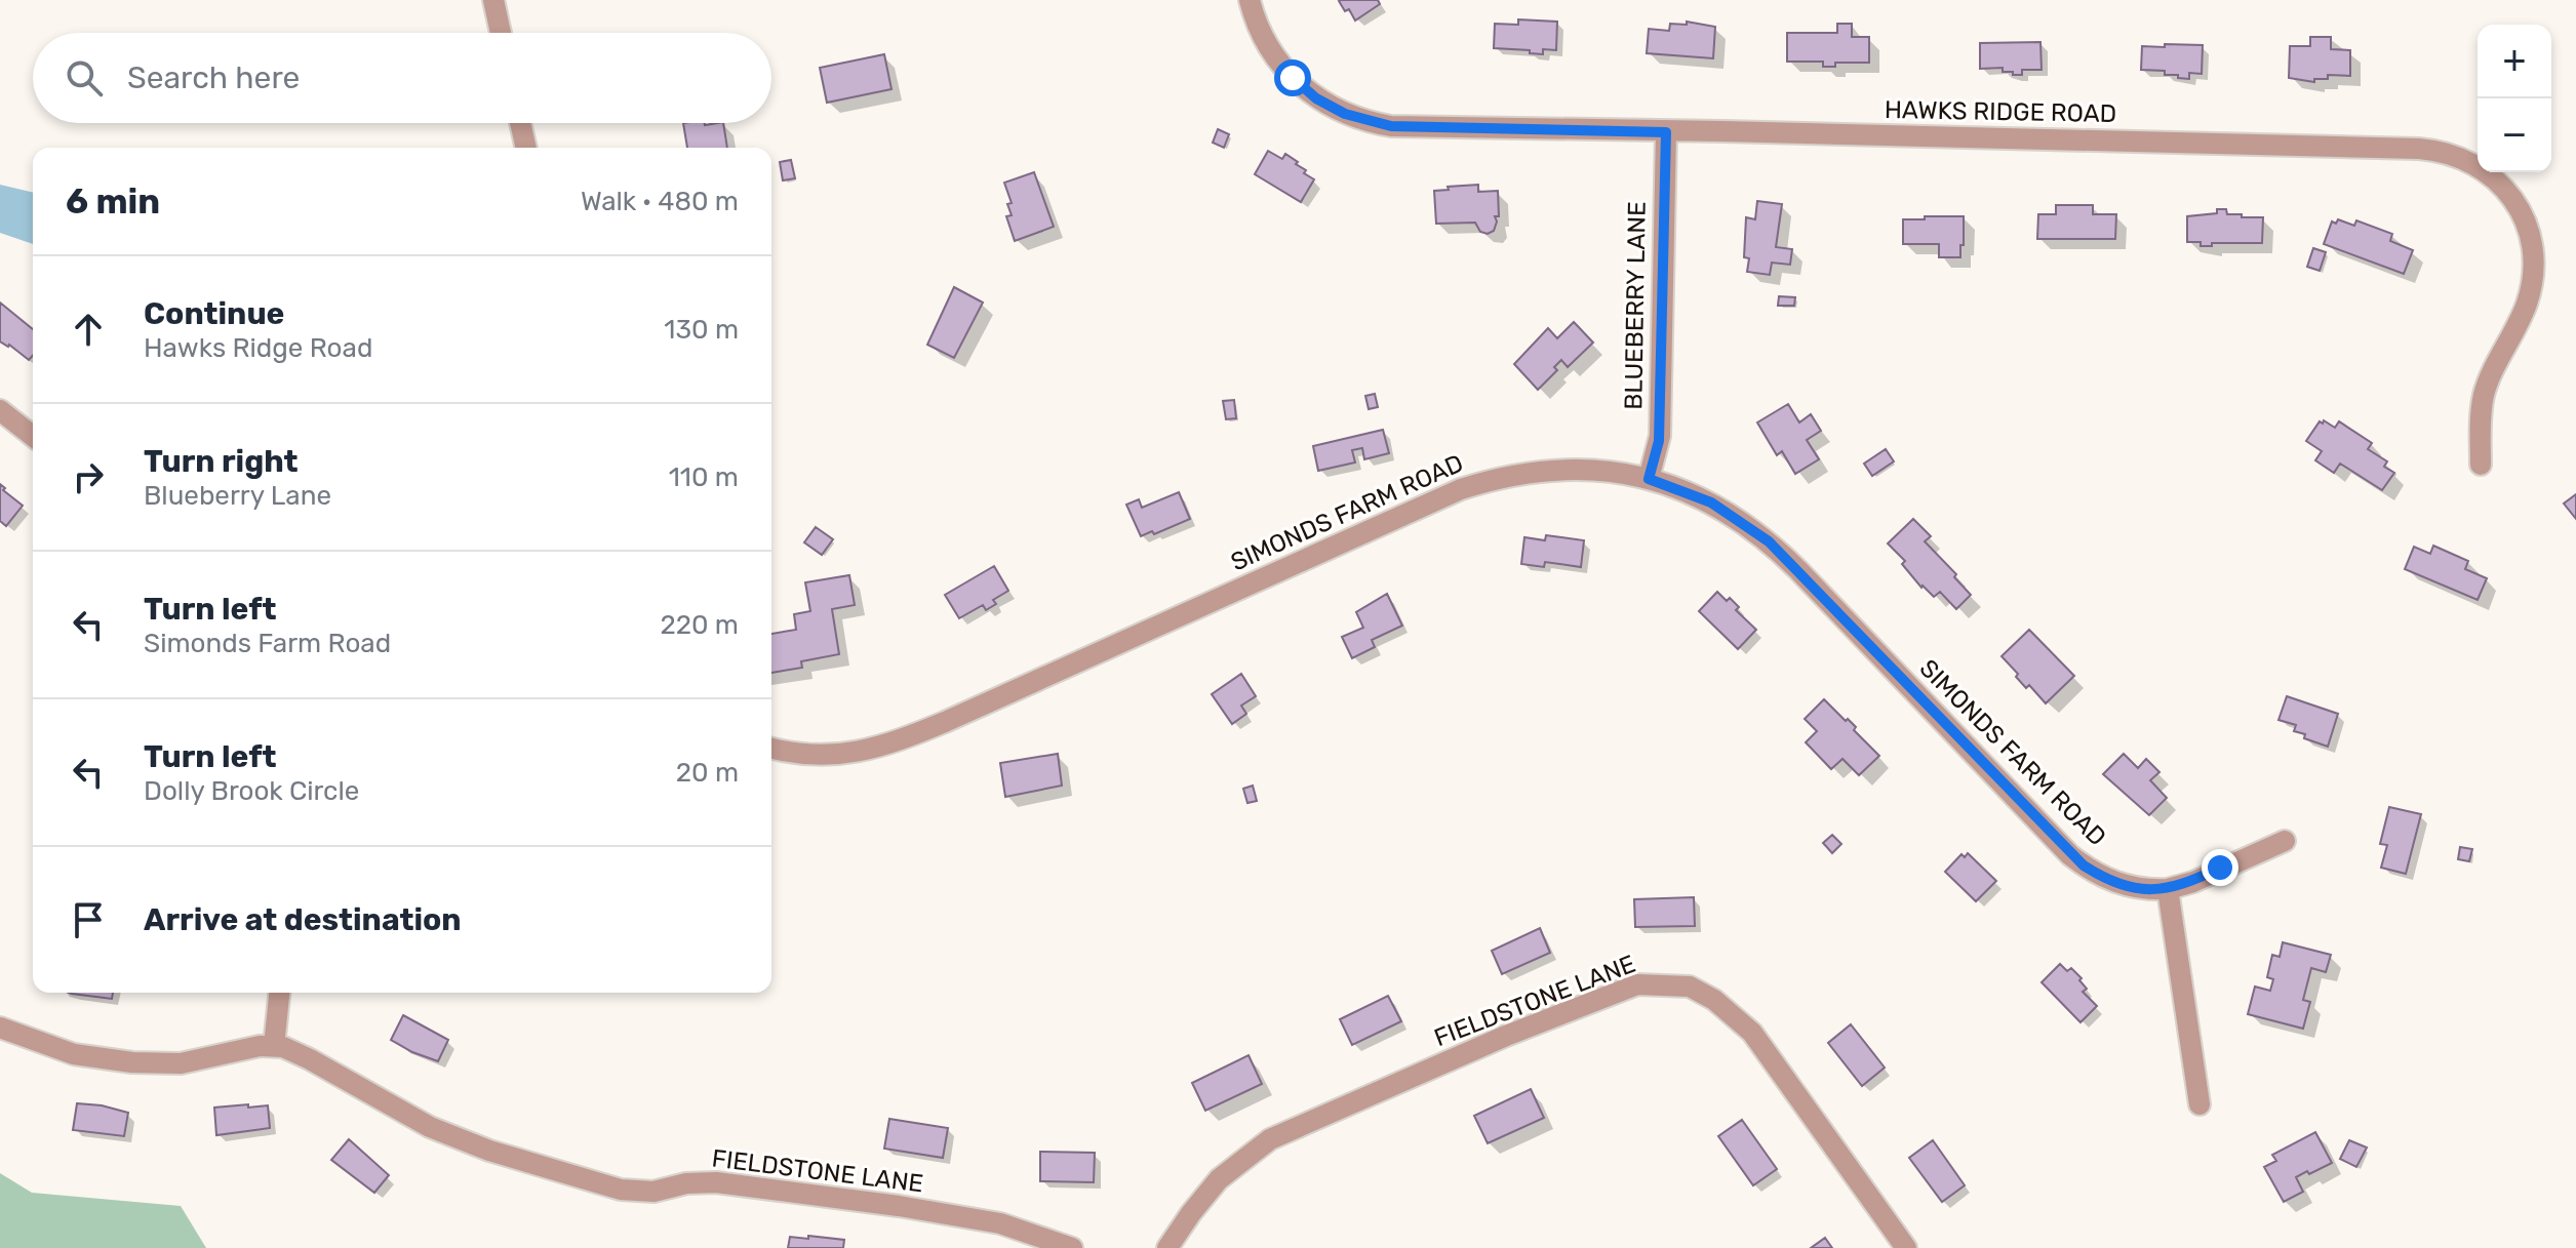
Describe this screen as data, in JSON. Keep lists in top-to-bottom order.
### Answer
{
  "streets": {
    "street": [
      "HAWKS RIDGE ROAD",
      "BLUEBERRY LANE",
      "SIMONDS FARM ROAD",
      "FIELDSTONE LANE"
    ]
  },
  "crossings": [
    ["HAWKS RIDGE ROAD", "BLUEBERRY LANE"],
    ["BLUEBERRY LANE", "SIMONDS FARM ROAD"]
  ],
  "page": {
    "map_buttons": ["+", "−"],
    "search": "Search here",
    "heading": ["6 min", "Walk · 480 m"],
    "list": [
      ["Continue", "Hawks Ridge Road", "130 m"],
      ["Turn right", "Blueberry Lane", "110 m"],
      ["Turn left", "Simonds Farm Road", "220 m"],
      ["Turn left", "Dolly Brook Circle", "20 m"],
      "Arrive at destination"
    ]
  }
}
